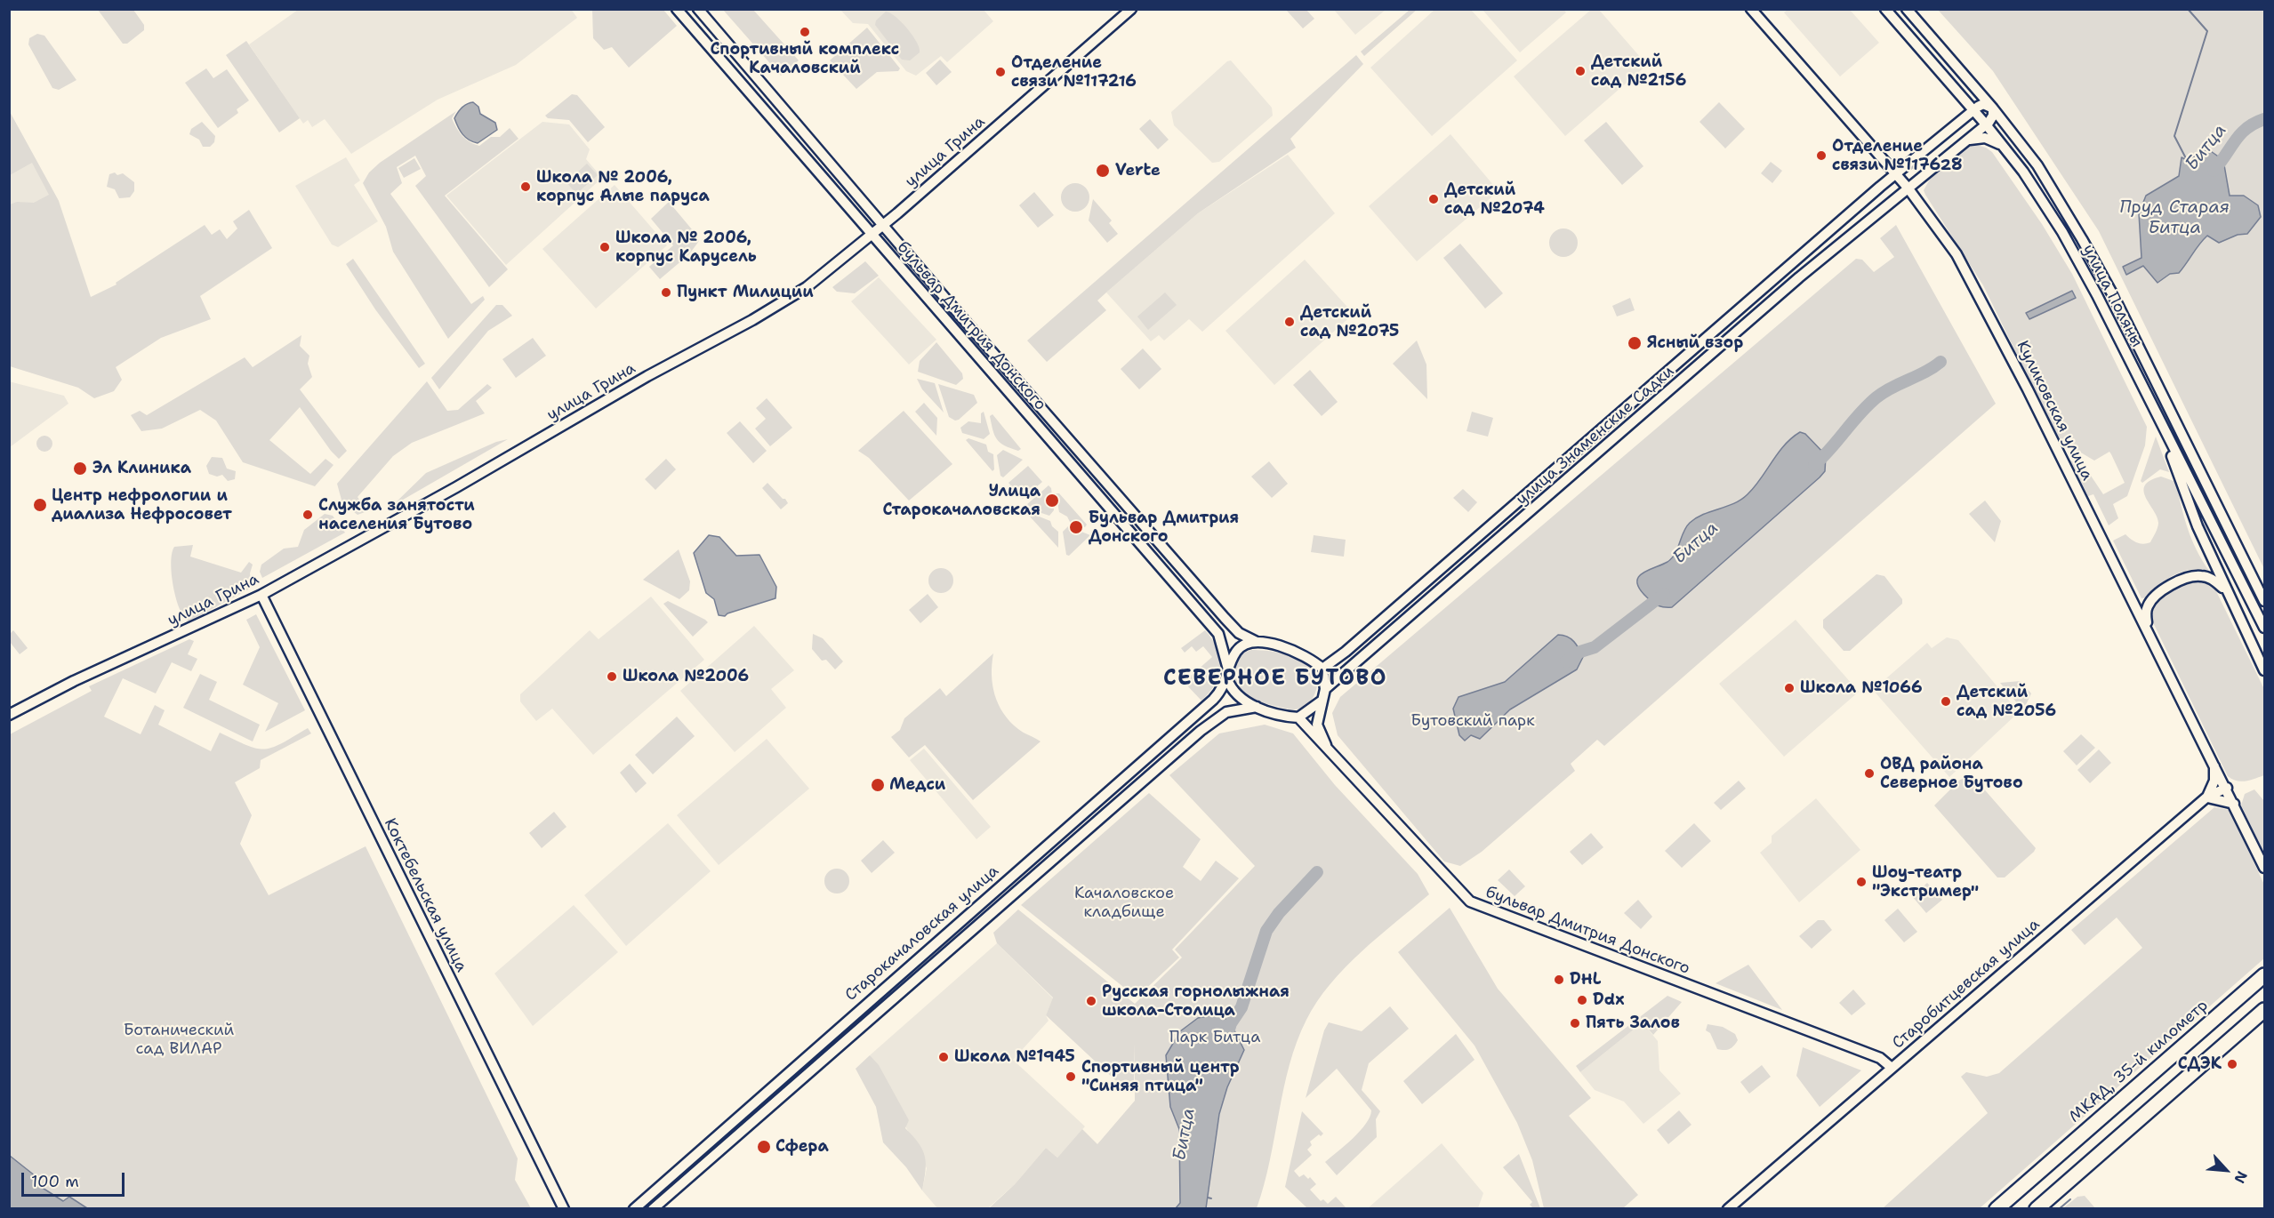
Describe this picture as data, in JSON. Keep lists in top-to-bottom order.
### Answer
{
  "streets": {
    "highway": ["МКАД, 35-й километр"],
    "street": [
      "улица Грина",
      "улица Поляны",
      "бульвар Дмитрия Донского",
      "Куликовская улица",
      "улица Знаменские Садки",
      "Коктебельская улица",
      "Старокачаловская улица",
      "Старобитцевская улица"
    ]
  },
  "crossings": [
    ["улица Грина", "бульвар Дмитрия Донского"],
    ["улица Грина", "Коктебельская улица"],
    ["улица Поляны", "улица Знаменские Садки"],
    ["бульвар Дмитрия Донского", "улица Знаменские Садки"],
    ["бульвар Дмитрия Донского", "Старокачаловская улица"],
    ["бульвар Дмитрия Донского", "Старобитцевская улица"],
    ["Куликовская улица", "улица Знаменские Садки"],
    ["Куликовская улица", "Старобитцевская улица"],
    ["улица Знаменские Садки", "Старокачаловская улица"]
  ],
  "districts": ["СЕВЕРНОЕ БУТОВО"],
  "water": ["Битца", "Пруд Старая Битца"],
  "parks": [
    "Бутовский парк",
    "Качаловское кладбище",
    "Ботанический сад ВИЛАР",
    "Парк Битца"
  ],
  "places": [
    "Спортивный комплекс Качаловский",
    "Детский сад №2156",
    "Отделение связи №117216",
    "Отделение связи №117628",
    "Verte",
    "Школа № 2006, корпус Алые паруса",
    "Детский сад №2074",
    "Школа № 2006, корпус Карусель",
    "Пункт Милиции",
    "Детский сад №2075",
    "Ясный взор",
    "Эл Клиника",
    "Улица Старокачаловская",
    "Центр нефрологии и диализа Нефросовет",
    "Служба занятости населения Бутово",
    "Бульвар Дмитрия Донского",
    "Школа №2006",
    "Школа №1066",
    "Детский сад №2056",
    "ОВД района Северное Бутово",
    "Медси",
    "Шоу-театр \"Экстример\"",
    "DHL",
    "Ddx",
    "Русская горнолыжная школа-Столица",
    "Пять Залов",
    "Школа №1945",
    "СДЭК",
    "Спортивный центр \"Синяя птица\"",
    "Сфера"
  ],
  "scale_bar": "100 m",
  "north": "bottom right"
}
